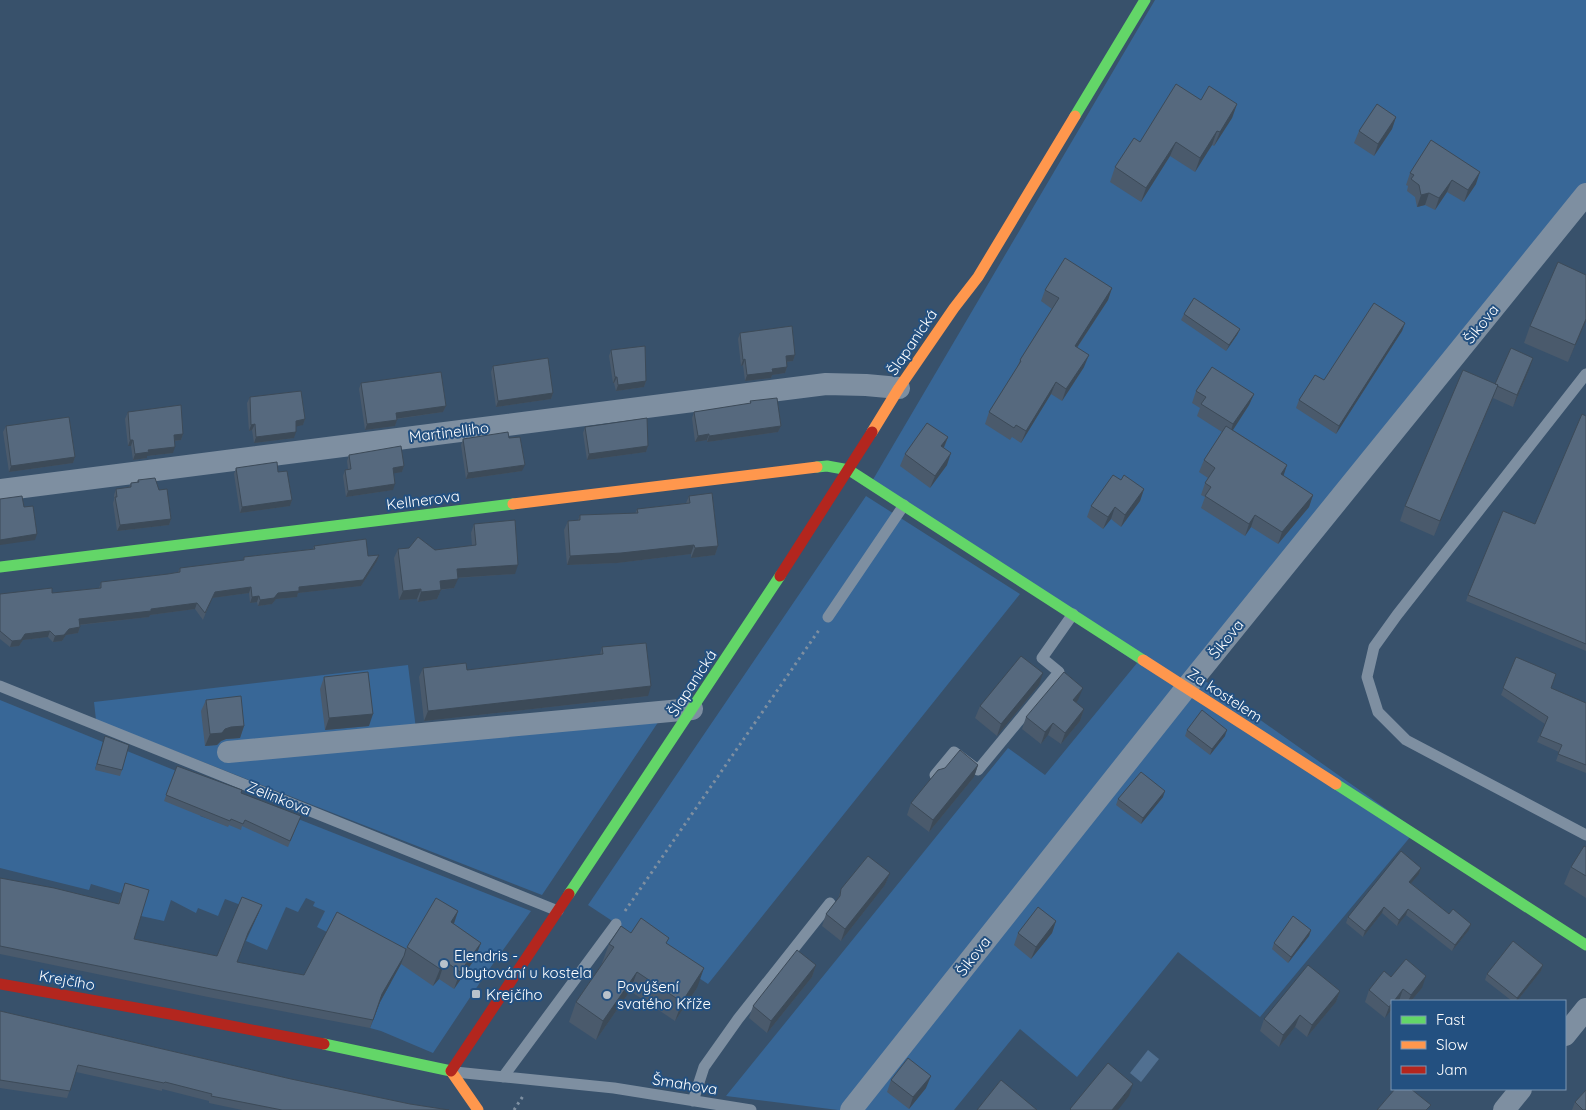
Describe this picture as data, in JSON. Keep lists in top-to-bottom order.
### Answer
{
  "streets": {
    "street": [
      "Šikova",
      "Šlapanická",
      "Martinelliho",
      "Kellnerova",
      "Za kostelem",
      "Krejčího"
    ],
    "lane": ["Zelinkova", "Šmahova"]
  },
  "crossings": [
    ["Šikova", "Za kostelem"],
    ["Šlapanická", "Martinelliho"],
    ["Šlapanická", "Kellnerova"],
    ["Šlapanická", "Za kostelem"],
    ["Šlapanická", "Zelinkova"],
    ["Šlapanická", "Krejčího"],
    ["Šlapanická", "Šmahova"],
    ["Kellnerova", "Za kostelem"],
    ["Krejčího", "Šmahova"]
  ],
  "places": {
    "other": ["Elendris - Ubytování u kostela", "Povýšení svatého Kříže"],
    "transit": ["Krejčího"]
  },
  "legend": ["Fast", "Slow", "Jam"]
}
